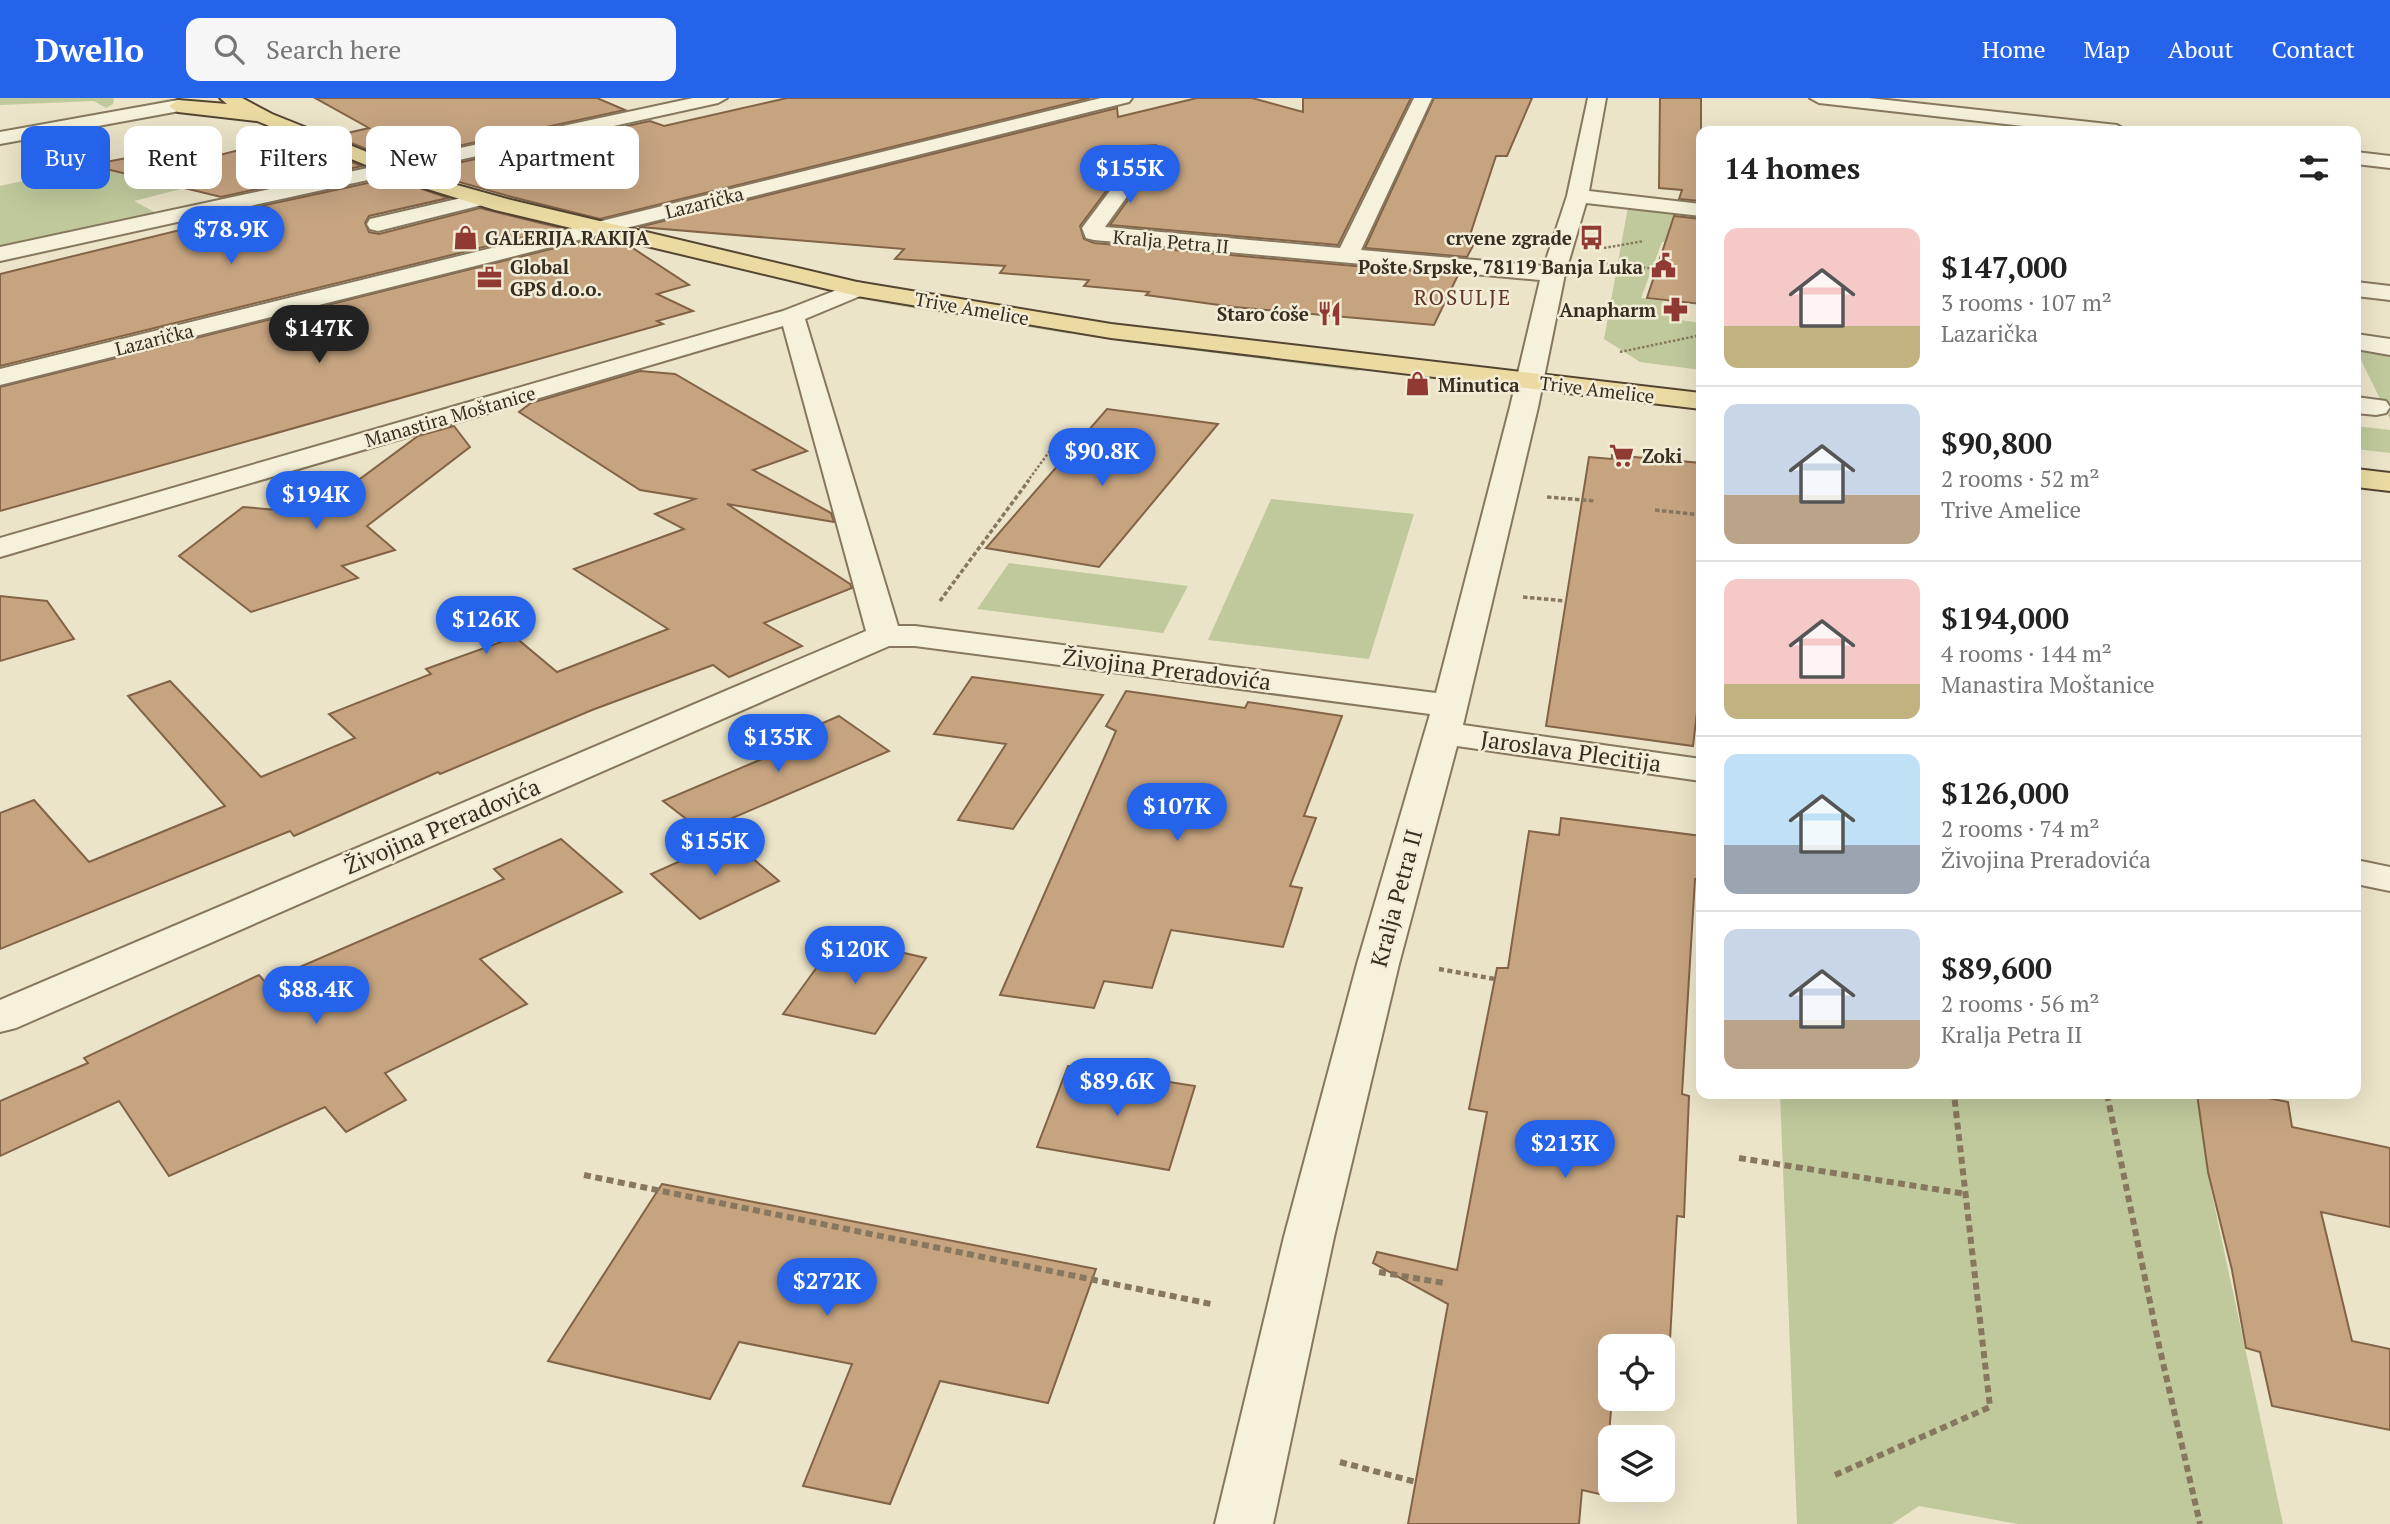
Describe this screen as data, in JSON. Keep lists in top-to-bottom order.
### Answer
{
  "streets": {
    "main road": ["Trive Amelice"],
    "street": [
      "Lazarička",
      "Kralja Petra II",
      "Manastira Moštanice",
      "Živojina Preradovića",
      "Jaroslava Plecitija"
    ]
  },
  "crossings": [
    ["Lazarička", "Trive Amelice"],
    ["Kralja Petra II", "Trive Amelice"],
    ["Kralja Petra II", "Živojina Preradovića"],
    ["Kralja Petra II", "Jaroslava Plecitija"],
    ["Trive Amelice", "Manastira Moštanice"],
    ["Živojina Preradovića", "Jaroslava Plecitija"]
  ],
  "districts": ["ROSULJE"],
  "places": {
    "shop": ["GALERIJA RAKIJA", "Minutica"],
    "bus stop": ["crvene zgrade"],
    "public building": ["Pošte Srpske, 78119 Banja Luka"],
    "office": ["Global GPS d.o.o."],
    "pharmacy": ["Anapharm"],
    "restaurant": ["Staro ćoše"],
    "supermarket": ["Zoki"]
  },
  "page": {
    "header": "Dwello",
    "search": "Search here",
    "nav": [
      "Home",
      "Map",
      "About",
      "Contact"
    ],
    "chip": [
      "Buy",
      "Rent",
      "Filters",
      "New",
      "Apartment"
    ],
    "heading": "14 homes",
    "price": [
      "$155K",
      "$78.9K",
      "$147K",
      "$90.8K",
      "$194K",
      "$126K",
      "$135K",
      "$107K",
      "$155K",
      "$120K",
      "$88.4K",
      "$89.6K",
      "$213K",
      "$272K"
    ],
    "list": [
      {
        "name": "$147,000",
        "note": "3 rooms · 107 m² · Lazarička"
      },
      {
        "name": "$90,800",
        "note": "2 rooms · 52 m² · Trive Amelice"
      },
      {
        "name": "$194,000",
        "note": "4 rooms · 144 m² · Manastira Moštanice"
      },
      {
        "name": "$126,000",
        "note": "2 rooms · 74 m² · Živojina Preradovića"
      },
      {
        "name": "$89,600",
        "note": "2 rooms · 56 m² · Kralja Petra II"
      }
    ]
  }
}
